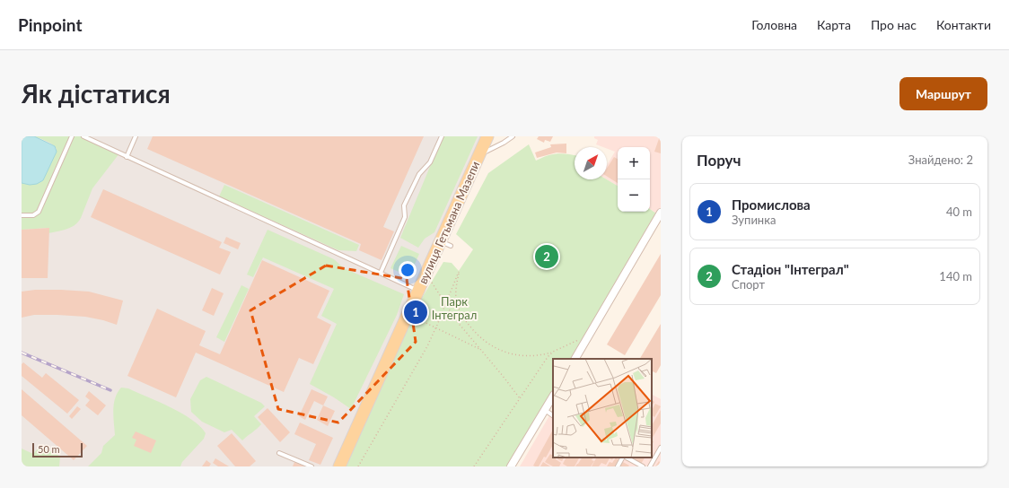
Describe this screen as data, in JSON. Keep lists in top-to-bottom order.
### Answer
{
  "streets": {
    "main road": ["вулиця Гетьмана Мазепи"]
  },
  "parks": ["Парк Інтеграл"],
  "scale_bar": "50 m",
  "north": "top right",
  "page": {
    "header": "Pinpoint",
    "nav": [
      "Головна",
      "Карта",
      "Про нас",
      "Контакти"
    ],
    "buttons": "Маршрут",
    "title": "Як дістатися",
    "heading": ["Поруч", "Знайдено: 2"],
    "map_buttons": ["+", "−"],
    "list": [
      {
        "mark": "1",
        "name": "Промислова",
        "note": "Зупинка",
        "value": "40 m"
      },
      {
        "mark": "2",
        "name": "Стадіон \"Інтеграл\"",
        "note": "Спорт",
        "value": "140 m"
      }
    ],
    "pins": ["2", "1"],
    "scale": "50 m"
  }
}
